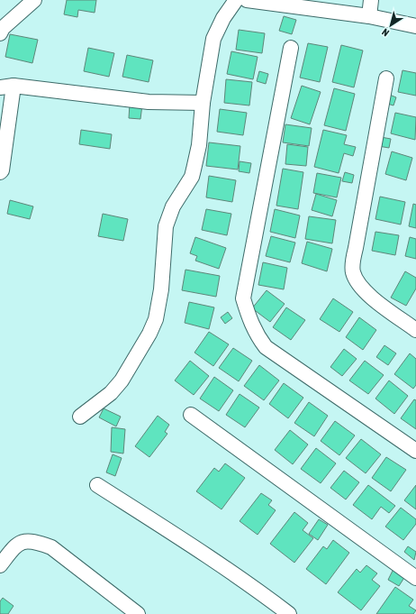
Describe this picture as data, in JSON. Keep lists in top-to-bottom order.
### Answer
{
  "north": "bottom left"
}
